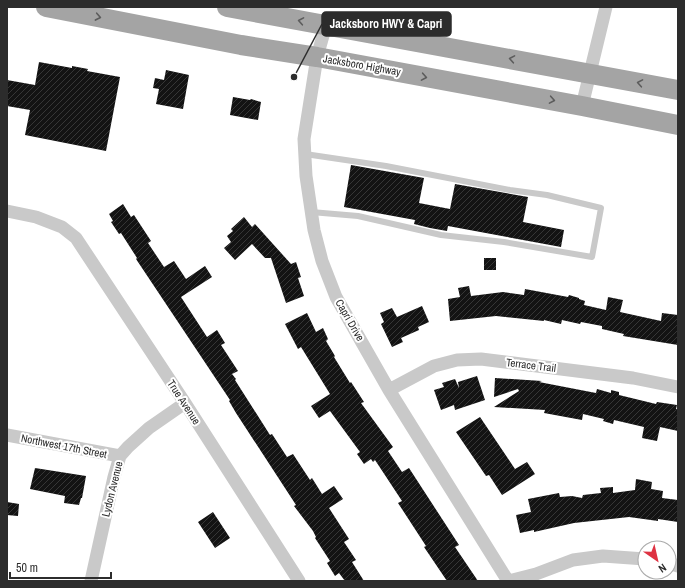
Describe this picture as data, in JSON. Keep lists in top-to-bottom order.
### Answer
{
  "streets": {
    "main road": ["Jacksboro Highway"],
    "street": [
      "Capri Drive",
      "Terrace Trail",
      "True Avenue",
      "Northwest 17th Street",
      "Lydon Avenue"
    ]
  },
  "crossings": [
    ["Jacksboro Highway", "Capri Drive"],
    ["Capri Drive", "Terrace Trail"],
    ["True Avenue", "Lydon Avenue"],
    ["Northwest 17th Street", "Lydon Avenue"]
  ],
  "places": ["Jacksboro HWY & Capri"],
  "scale_bar": "50 m",
  "north": "bottom right"
}
